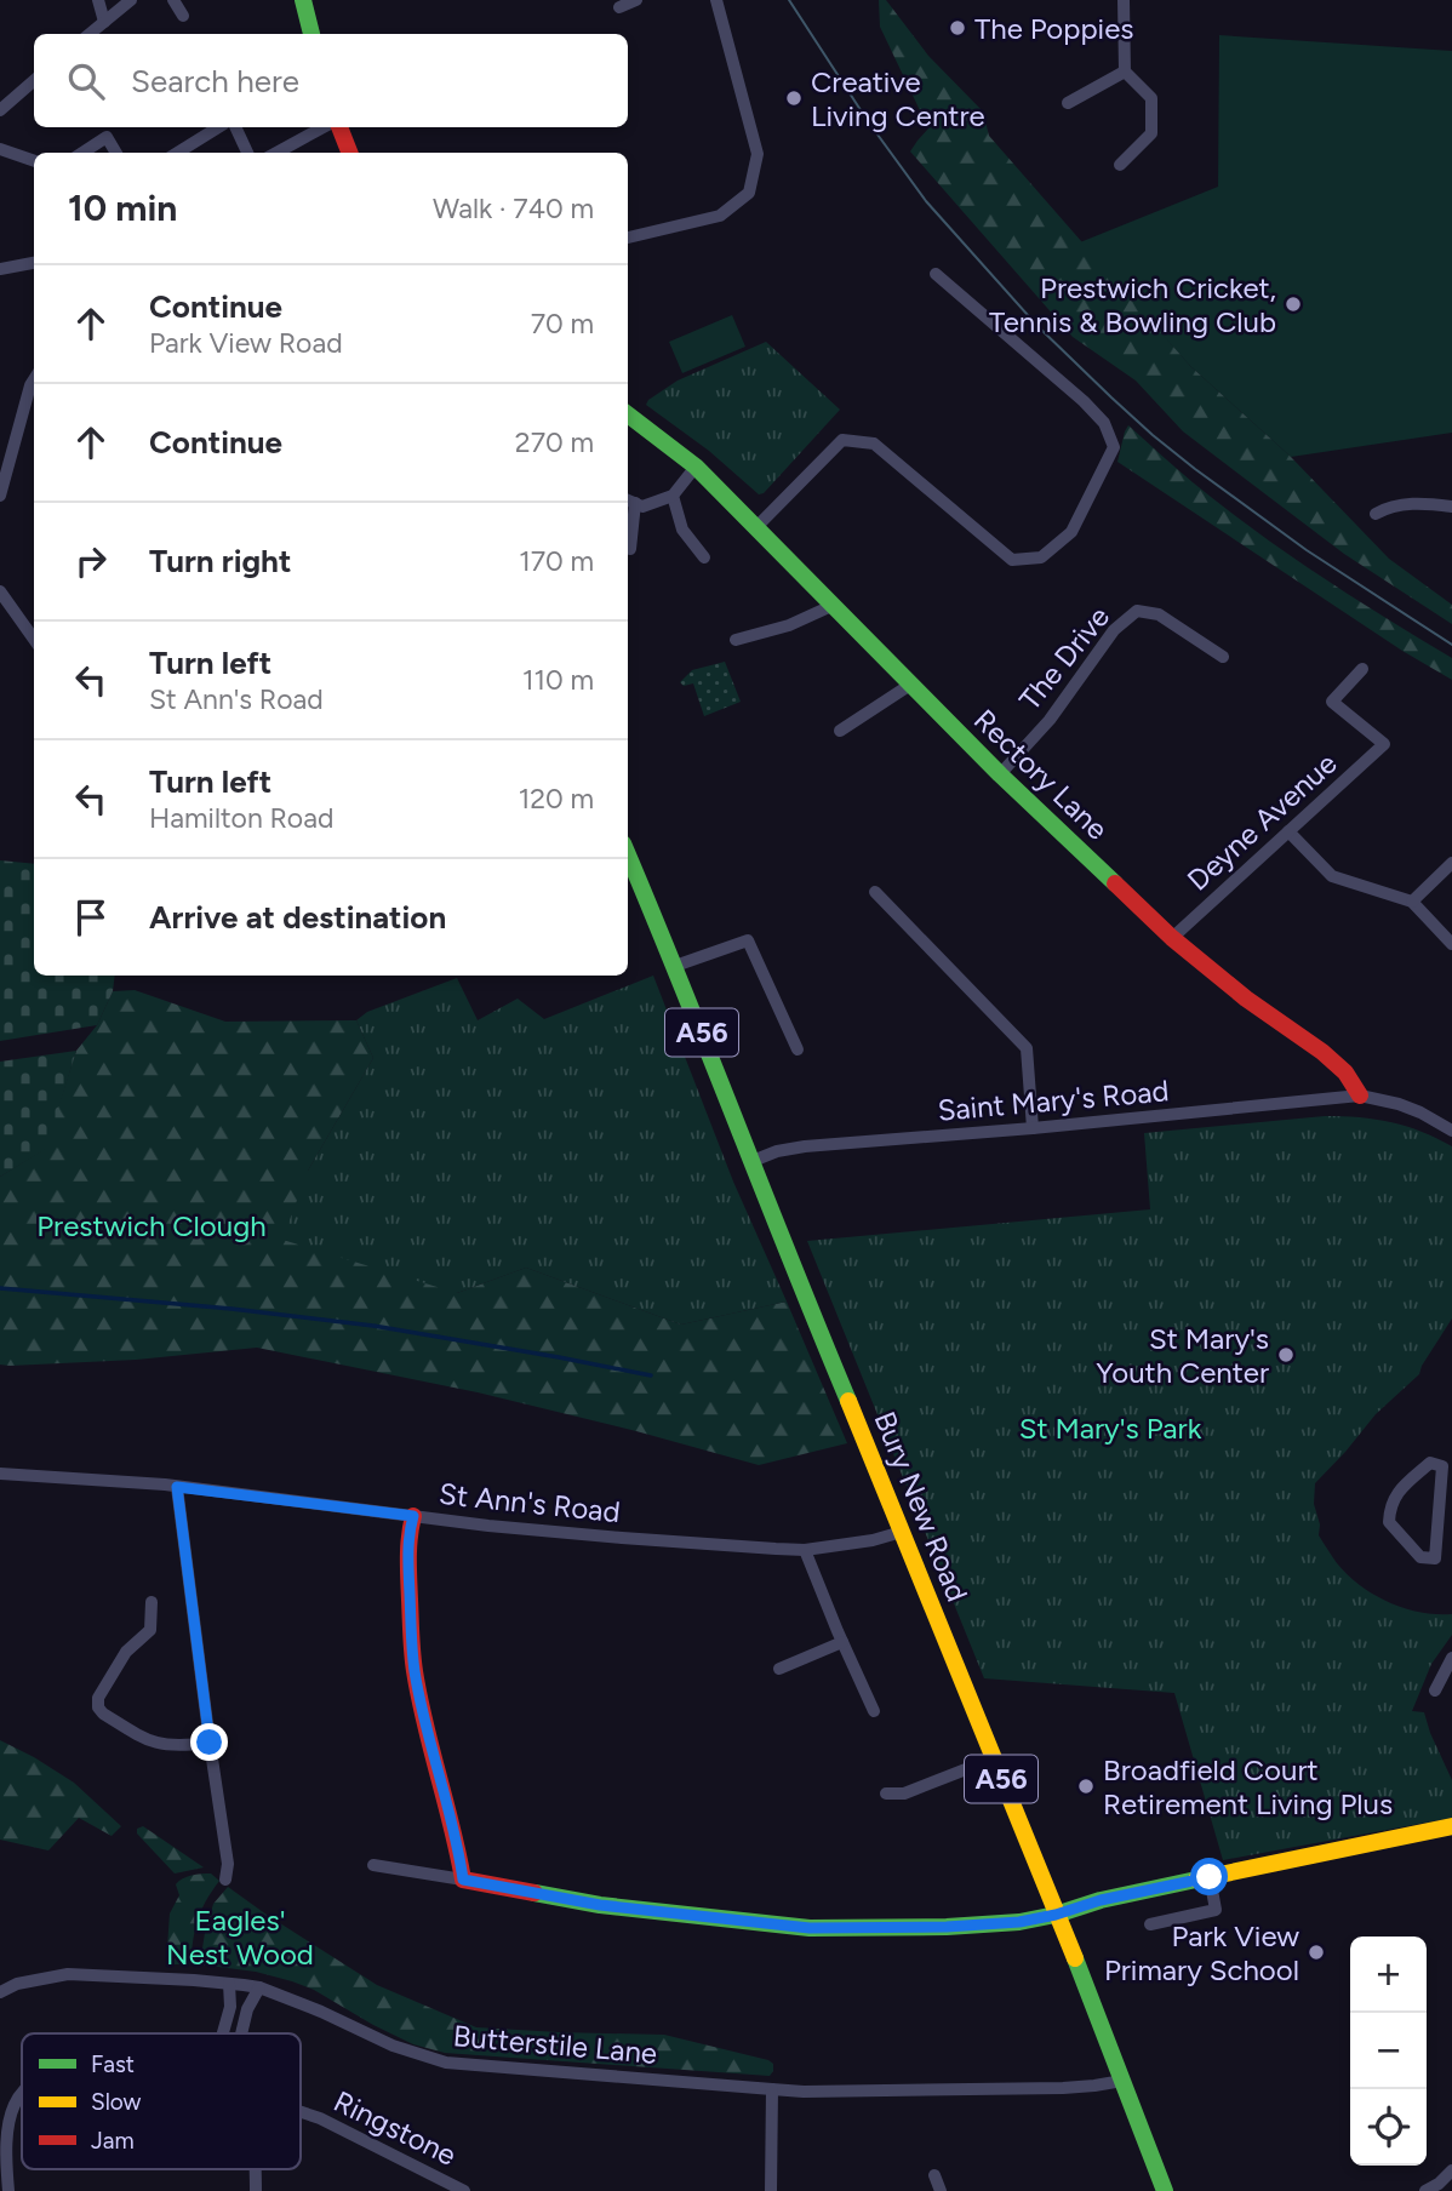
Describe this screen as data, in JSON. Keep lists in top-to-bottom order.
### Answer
{
  "streets": {
    "main road": ["Rectory Lane", "A56", "Bury New Road"],
    "street": [
      "The Drive",
      "Deyne Avenue",
      "Saint Mary's Road",
      "St Ann's Road",
      "Butterstile Lane",
      "Ringstone"
    ]
  },
  "crossings": [
    ["The Drive", "Rectory Lane"],
    ["Rectory Lane", "Deyne Avenue"],
    ["Rectory Lane", "Saint Mary's Road"],
    ["Saint Mary's Road", "Bury New Road"],
    ["St Ann's Road", "Bury New Road"],
    ["Bury New Road", "Butterstile Lane"]
  ],
  "parks": ["Prestwich Clough", "St Mary's Park", "Eagles' Nest Wood"],
  "places": [
    "The Poppies",
    "Creative Living Centre",
    "Prestwich Cricket, Tennis & Bowling Club",
    "St Mary's Youth Center",
    "Broadfield Court Retirement Living Plus",
    "Park View Primary School"
  ],
  "legend": ["Fast", "Slow", "Jam"],
  "page": {
    "search": "Search here",
    "heading": ["10 min", "Walk · 740 m"],
    "list": [
      ["Continue", "Park View Road", "70 m"],
      ["Continue", "270 m"],
      ["Turn right", "170 m"],
      ["Turn left", "St Ann's Road", "110 m"],
      ["Turn left", "Hamilton Road", "120 m"],
      "Arrive at destination"
    ],
    "map_buttons": ["+", "−"]
  }
}
